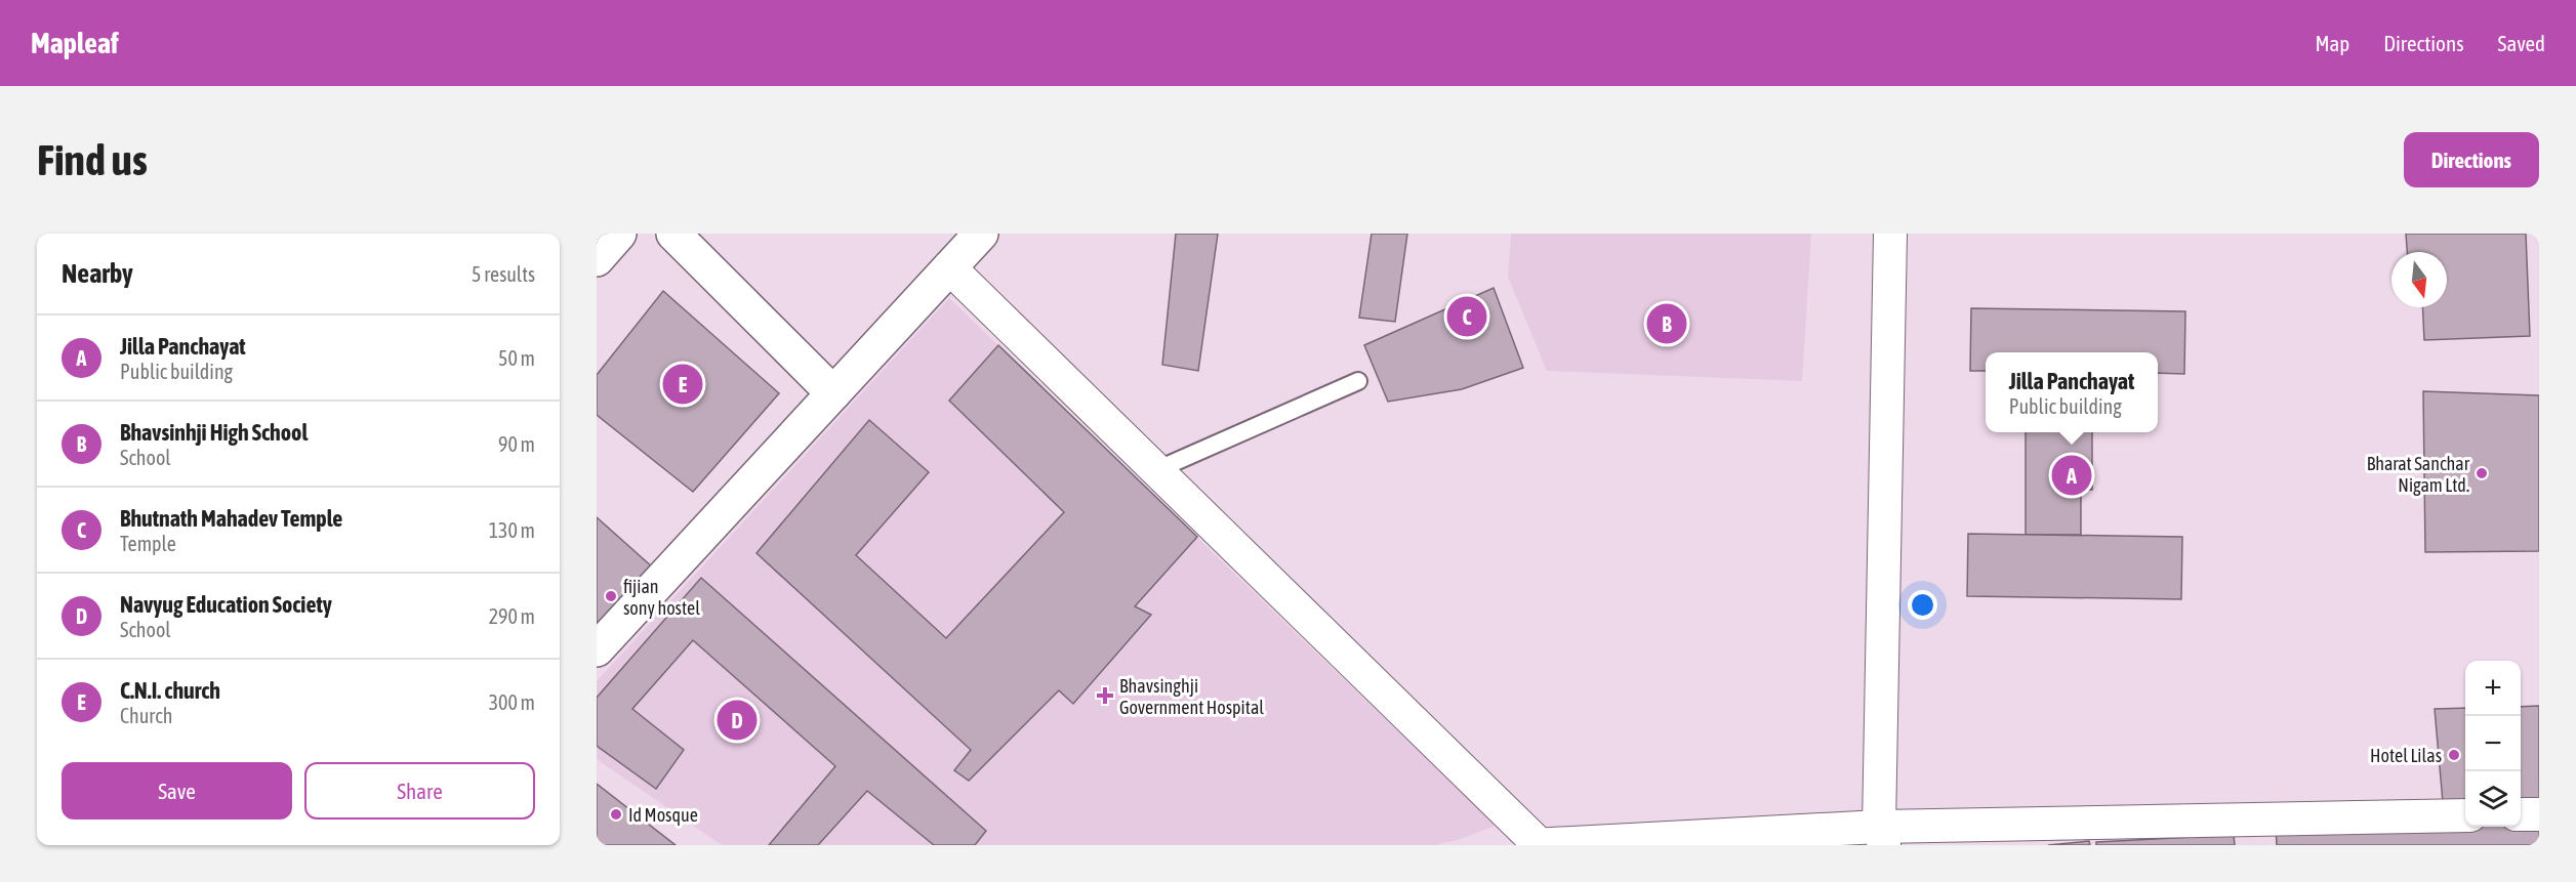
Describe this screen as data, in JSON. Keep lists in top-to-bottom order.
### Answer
{
  "places": {
    "other": [
      "Bharat Sanchar Nigam Ltd.",
      "fijian sony hostel",
      "Hotel Lilas",
      "Id Mosque"
    ],
    "health": ["Bhavsinghji Government Hospital"]
  },
  "north": "bottom",
  "page": {
    "header": "Mapleaf",
    "nav": ["Map", "Directions", "Saved"],
    "buttons": [
      "Directions",
      ["Save", "Share"]
    ],
    "title": "Find us",
    "heading": ["Nearby", "5 results"],
    "pins": [
      "C",
      "B",
      "E",
      "A",
      "D"
    ],
    "list": [
      {
        "mark": "A",
        "name": "Jilla Panchayat",
        "note": "Public building",
        "value": "50 m"
      },
      {
        "mark": "B",
        "name": "Bhavsinhji High School",
        "note": "School",
        "value": "90 m"
      },
      {
        "mark": "C",
        "name": "Bhutnath Mahadev Temple",
        "note": "Temple",
        "value": "130 m"
      },
      {
        "mark": "D",
        "name": "Navyug Education Society",
        "note": "School",
        "value": "290 m"
      },
      {
        "mark": "E",
        "name": "C.N.I. church",
        "note": "Church",
        "value": "300 m"
      }
    ],
    "popup": ["Jilla Panchayat", "Public building"],
    "map_buttons": ["+", "−"]
  }
}
